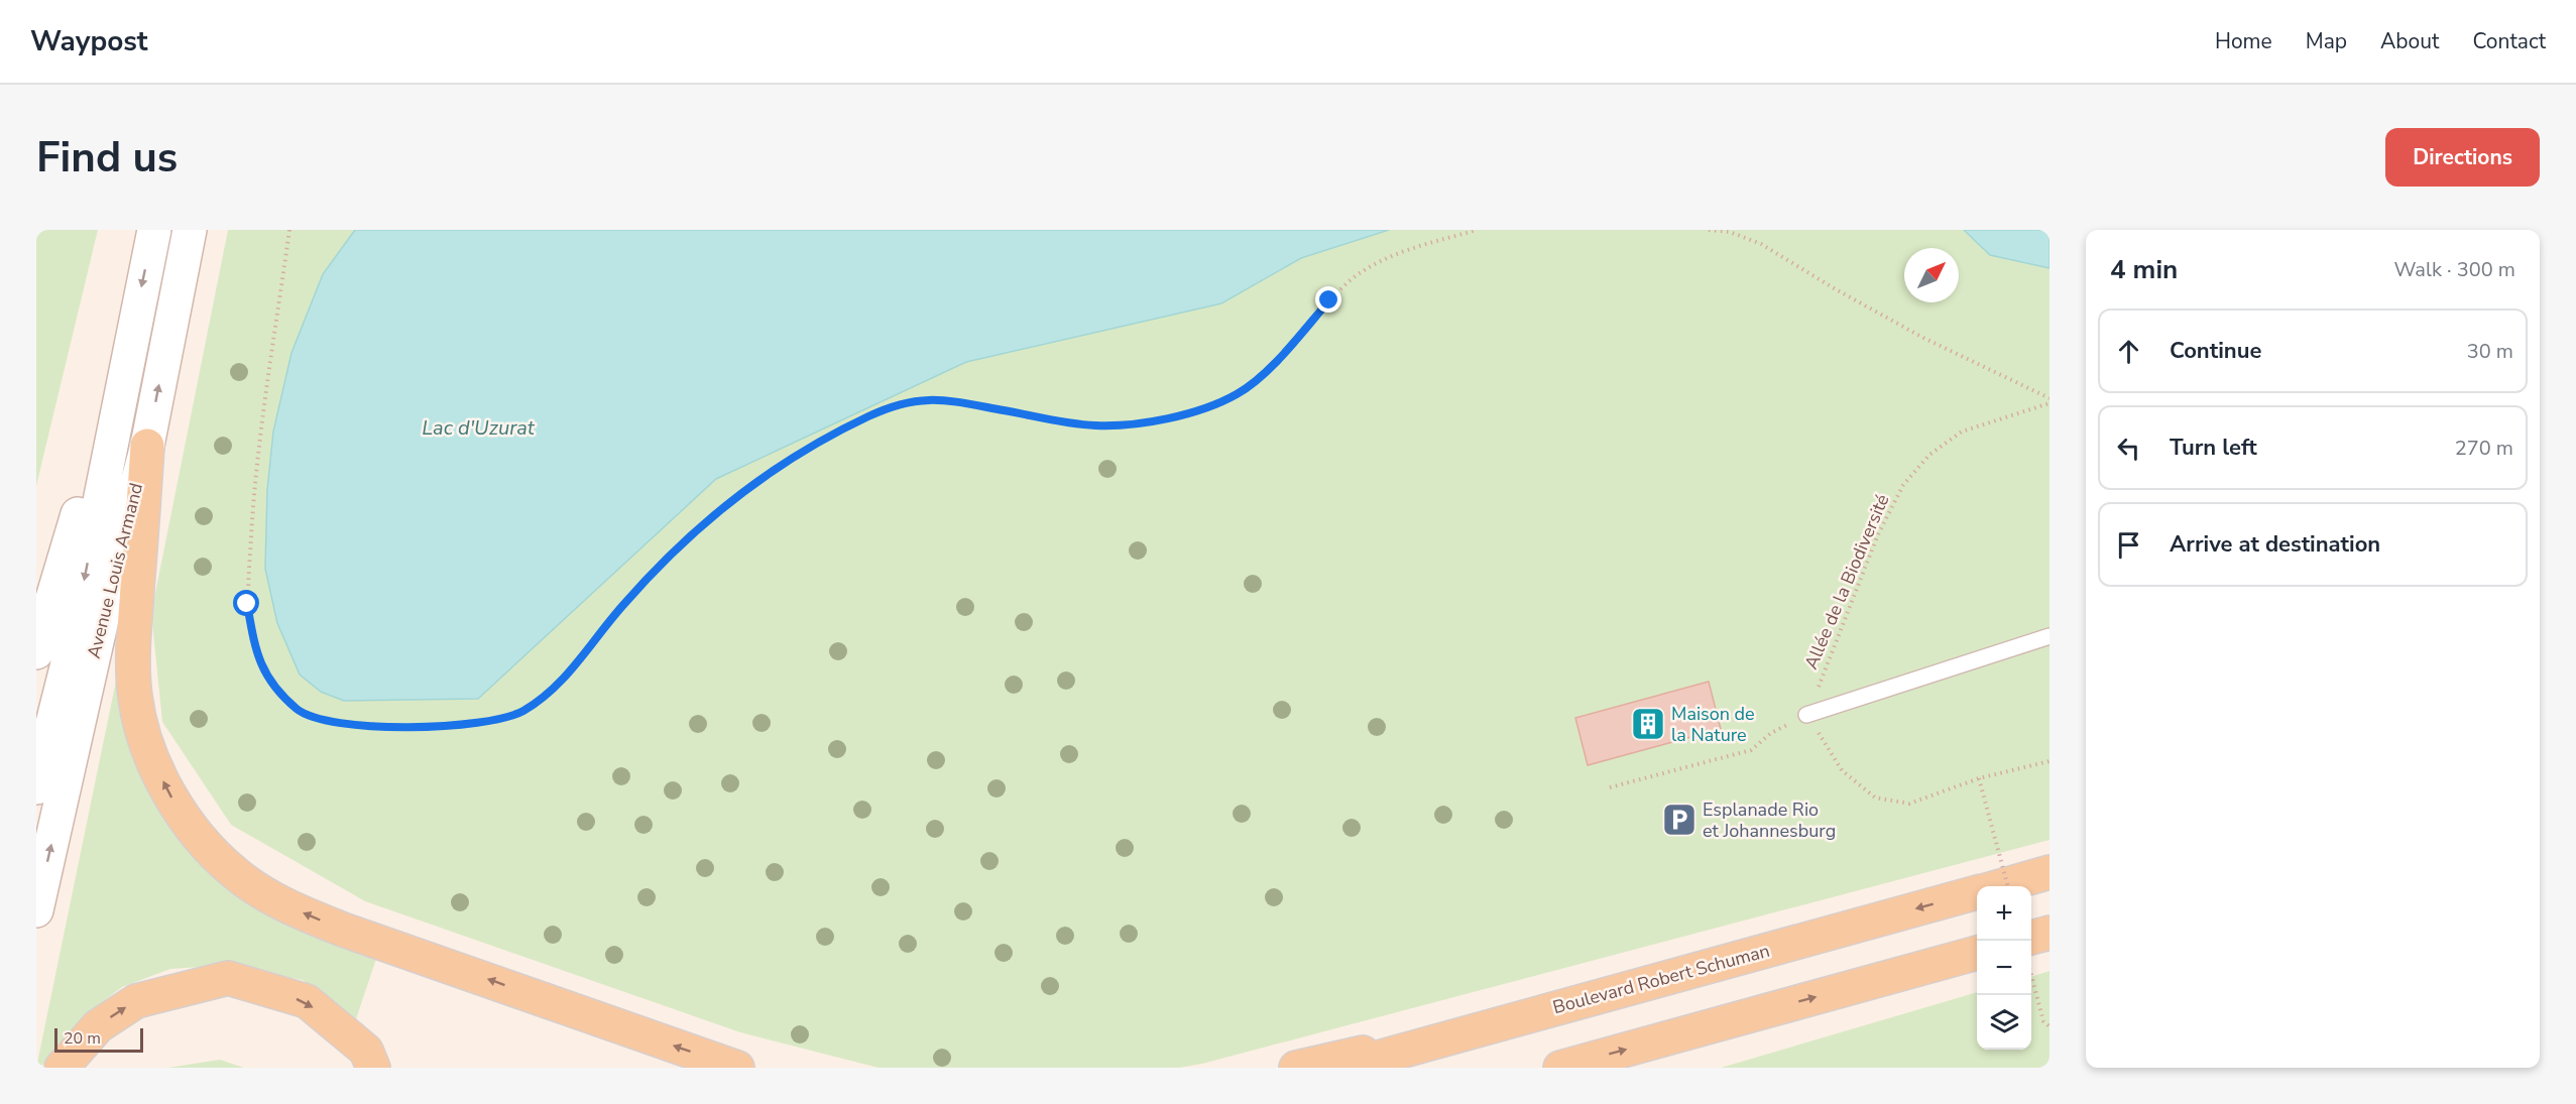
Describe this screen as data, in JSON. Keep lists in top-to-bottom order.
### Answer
{
  "streets": {
    "main road": ["Avenue Louis Armand", "Boulevard Robert Schuman"],
    "path": ["Allée de la Biodiversité"]
  },
  "water": ["Lac d'Uzurat"],
  "places": {
    "building": ["Maison de la Nature"],
    "parking": ["Esplanade Rio et Johannesburg"]
  },
  "scale_bar": "20 m",
  "north": "top right",
  "page": {
    "header": "Waypost",
    "nav": [
      "Home",
      "Map",
      "About",
      "Contact"
    ],
    "buttons": "Directions",
    "title": "Find us",
    "heading": ["4 min", "Walk · 300 m"],
    "list": [
      ["Continue", "30 m"],
      ["Turn left", "270 m"],
      "Arrive at destination"
    ],
    "map_buttons": ["+", "−"],
    "scale": "20 m"
  }
}
